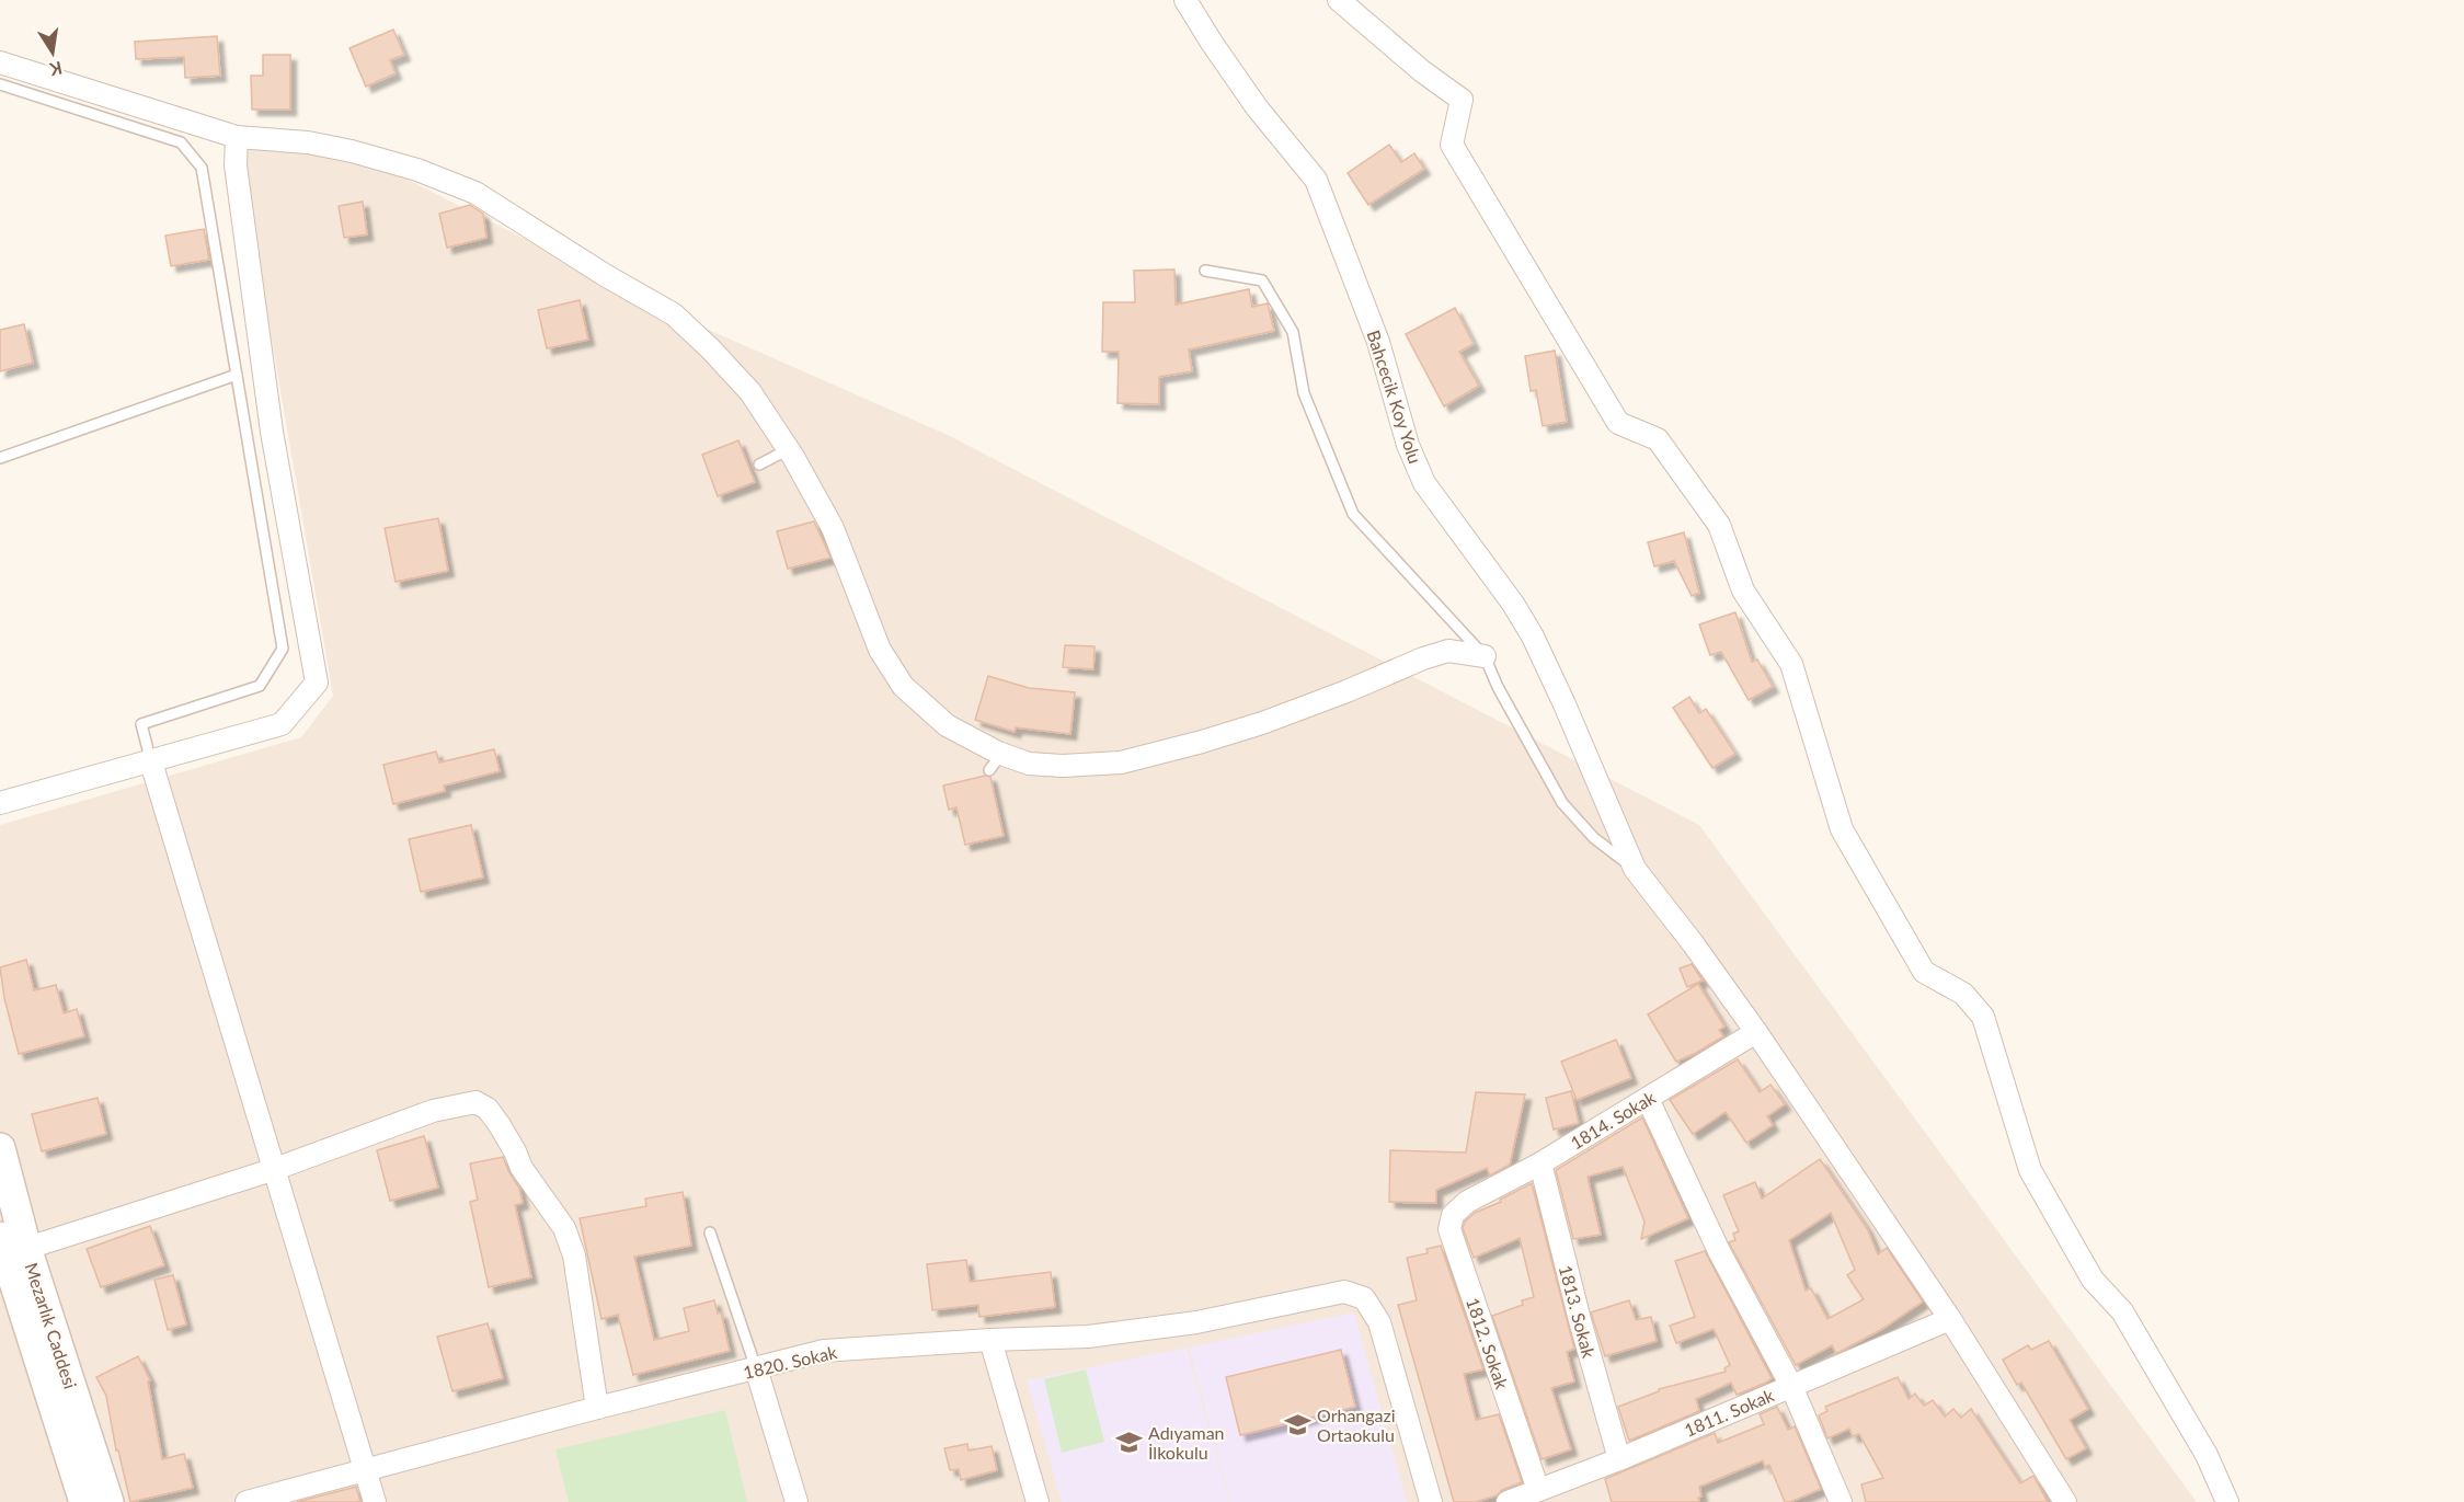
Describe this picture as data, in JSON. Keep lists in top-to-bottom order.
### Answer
{
  "streets": {
    "street": [
      "Bahcecik Koy Yolu",
      "1814. Sokak",
      "1813. Sokak",
      "Mezarlık Caddesi",
      "1812. Sokak",
      "1820. Sokak",
      "1811. Sokak"
    ]
  },
  "crossings": [
    ["Bahcecik Koy Yolu", "1814. Sokak"],
    ["Bahcecik Koy Yolu", "1811. Sokak"],
    ["1814. Sokak", "1813. Sokak"],
    ["1814. Sokak", "1812. Sokak"],
    ["1813. Sokak", "1811. Sokak"],
    ["1812. Sokak", "1811. Sokak"]
  ],
  "places": {
    "school or university": ["Orhangazi Ortaokulu", "Adıyaman İlkokulu"]
  },
  "north": "bottom"
}
